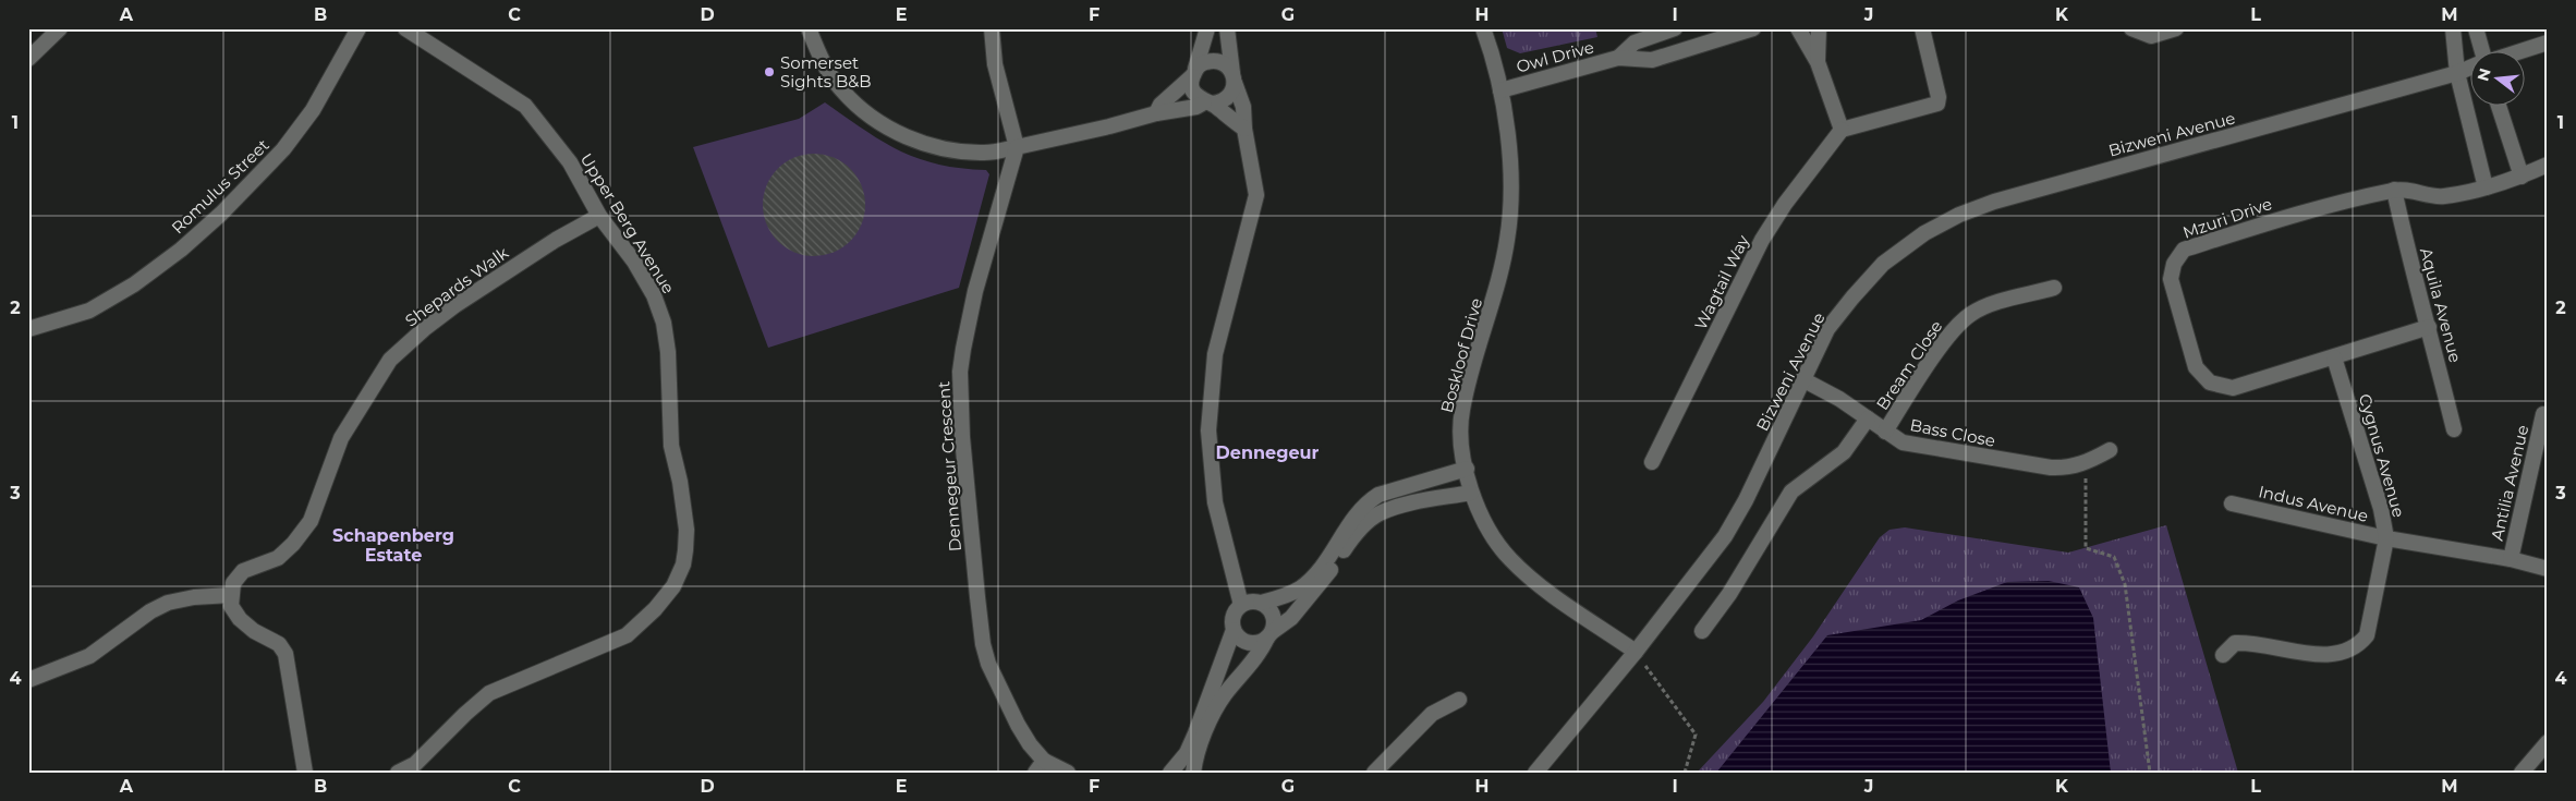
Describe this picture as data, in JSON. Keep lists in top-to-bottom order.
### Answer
{
  "streets": {
    "street": [
      "Owl Drive",
      "Bizweni Avenue",
      "Romulus Street",
      "Mzuri Drive",
      "Upper Berg Avenue",
      "Wagtail Way",
      "Shepards Walk",
      "Aquila Avenue",
      "Boskloof Drive",
      "Bream Close",
      "Bass Close",
      "Cygnus Avenue",
      "Dennegeur Crescent",
      "Antilia Avenue",
      "Indus Avenue"
    ]
  },
  "crossings": [
    ["Owl Drive", "Boskloof Drive"],
    ["Bizweni Avenue", "Boskloof Drive"],
    ["Bizweni Avenue", "Bass Close"],
    ["Mzuri Drive", "Aquila Avenue"],
    ["Mzuri Drive", "Cygnus Avenue"],
    ["Upper Berg Avenue", "Shepards Walk"],
    ["Bream Close", "Bass Close"],
    ["Cygnus Avenue", "Indus Avenue"],
    ["Antilia Avenue", "Indus Avenue"]
  ],
  "districts": ["Dennegeur", "Schapenberg Estate"],
  "places": ["Somerset Sights B&B"],
  "north": "left",
  "grid": {
    "columns": [
      "A",
      "B",
      "C",
      "D",
      "E",
      "F",
      "G",
      "H",
      "I",
      "J",
      "K",
      "L",
      "M"
    ],
    "rows": [
      "1",
      "2",
      "3",
      "4"
    ]
  }
}
